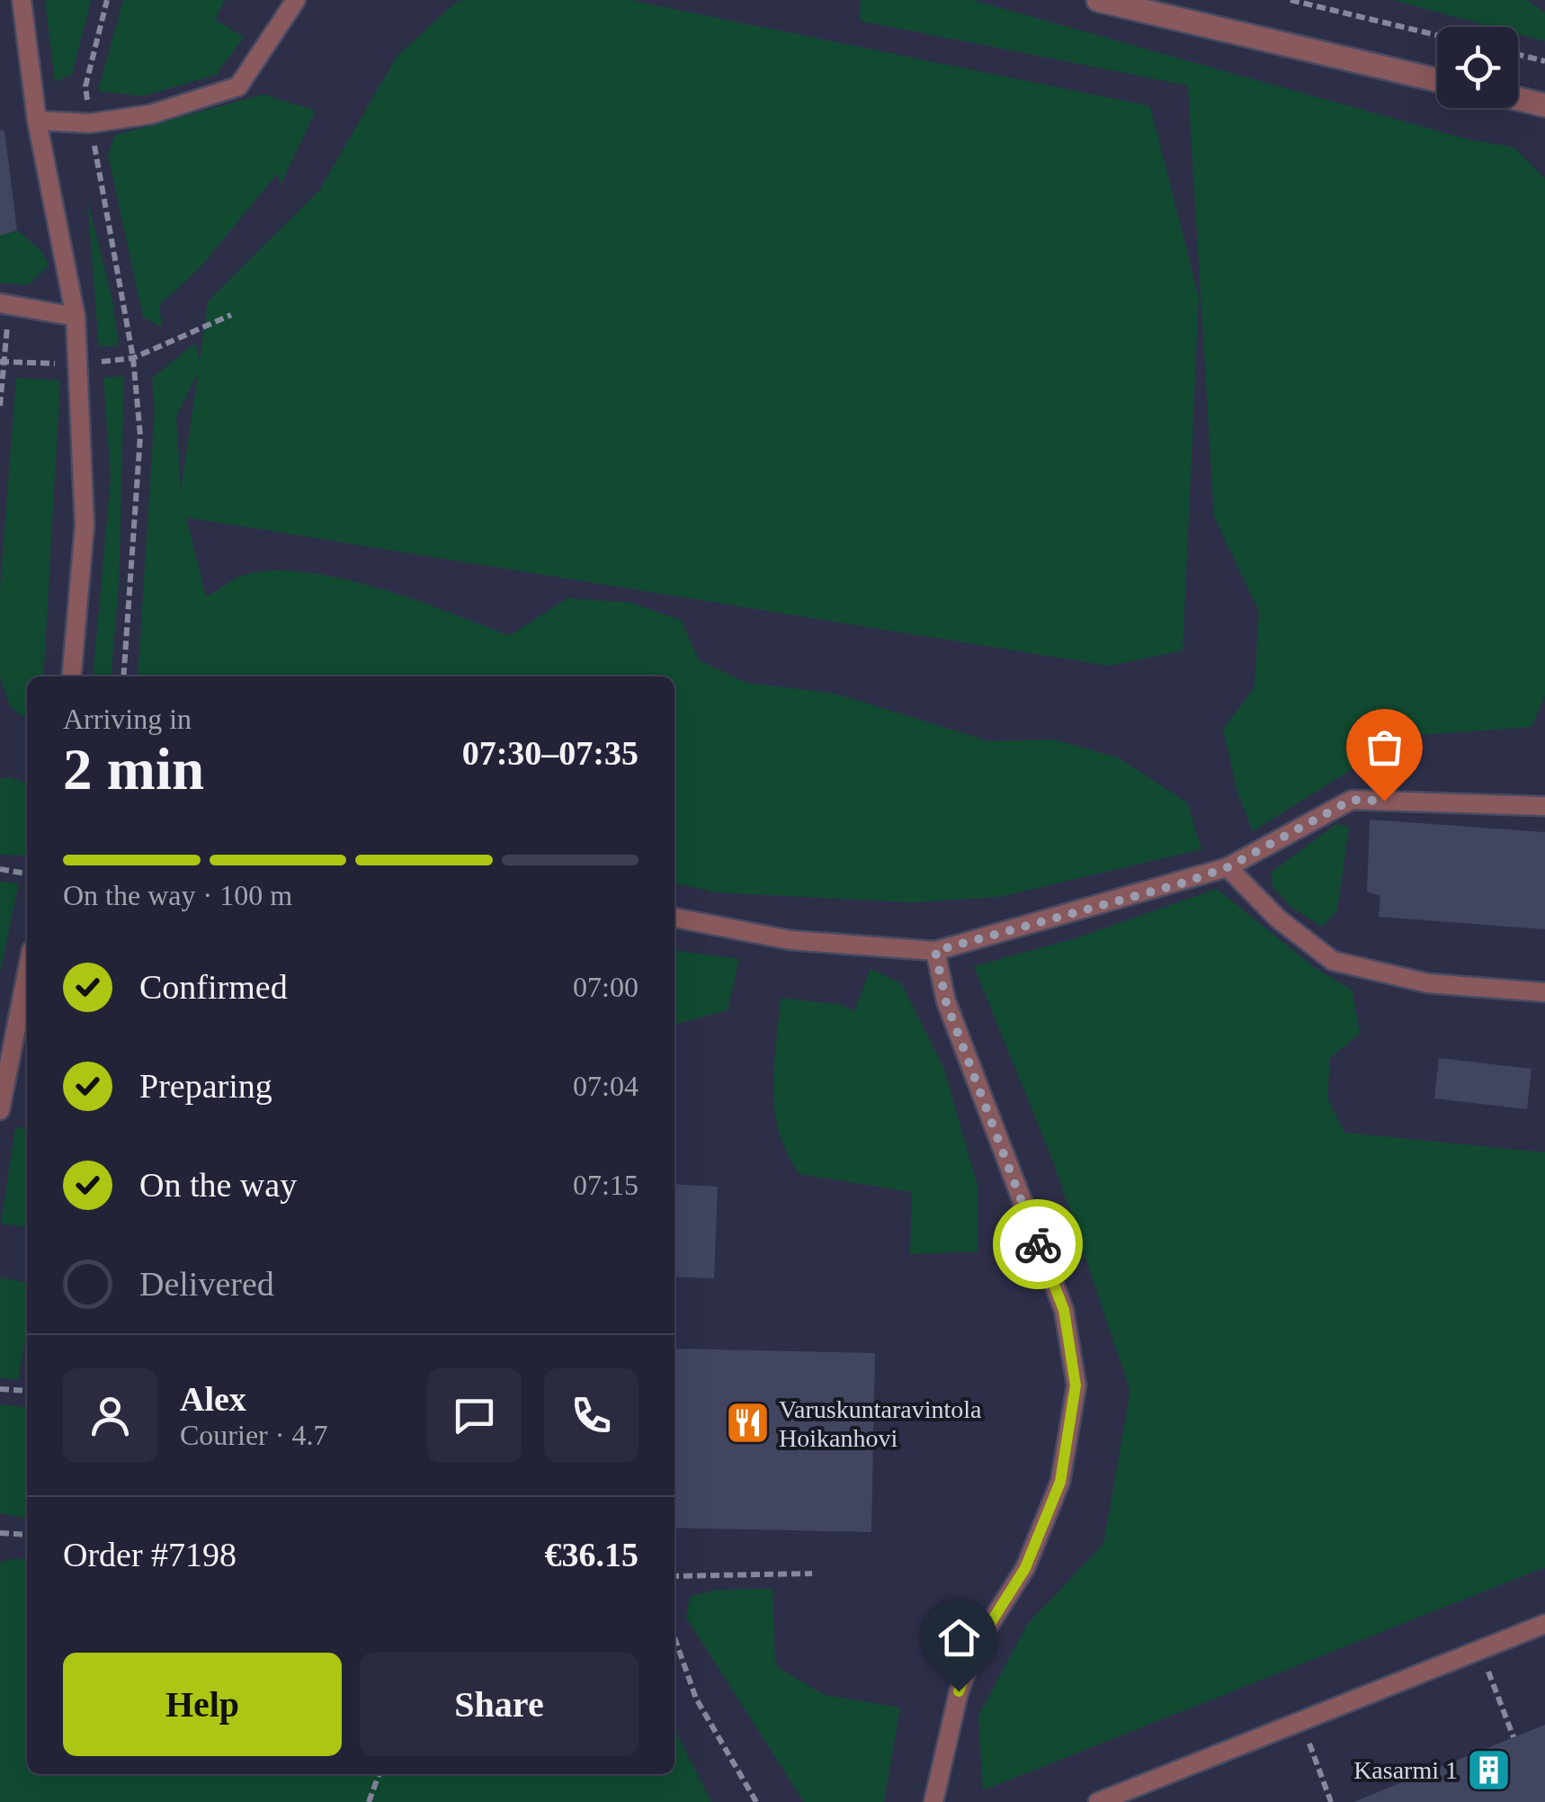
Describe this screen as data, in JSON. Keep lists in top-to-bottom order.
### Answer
{
  "places": {
    "restaurant": ["Varuskuntaravintola Hoikanhovi"],
    "building": ["Kasarmi 1"]
  },
  "page": {
    "heading": ["2 min", "Arriving in", "07:30–07:35"],
    "panel": [
      "Alex",
      "Courier · 4.7",
      "Order #7198",
      "€36.15"
    ],
    "bar": "On the way · 100 m",
    "list": [
      ["Confirmed", "07:00"],
      ["Preparing", "07:04"],
      ["On the way", "07:15"],
      "Delivered"
    ],
    "buttons": ["Help", "Share"]
  }
}
